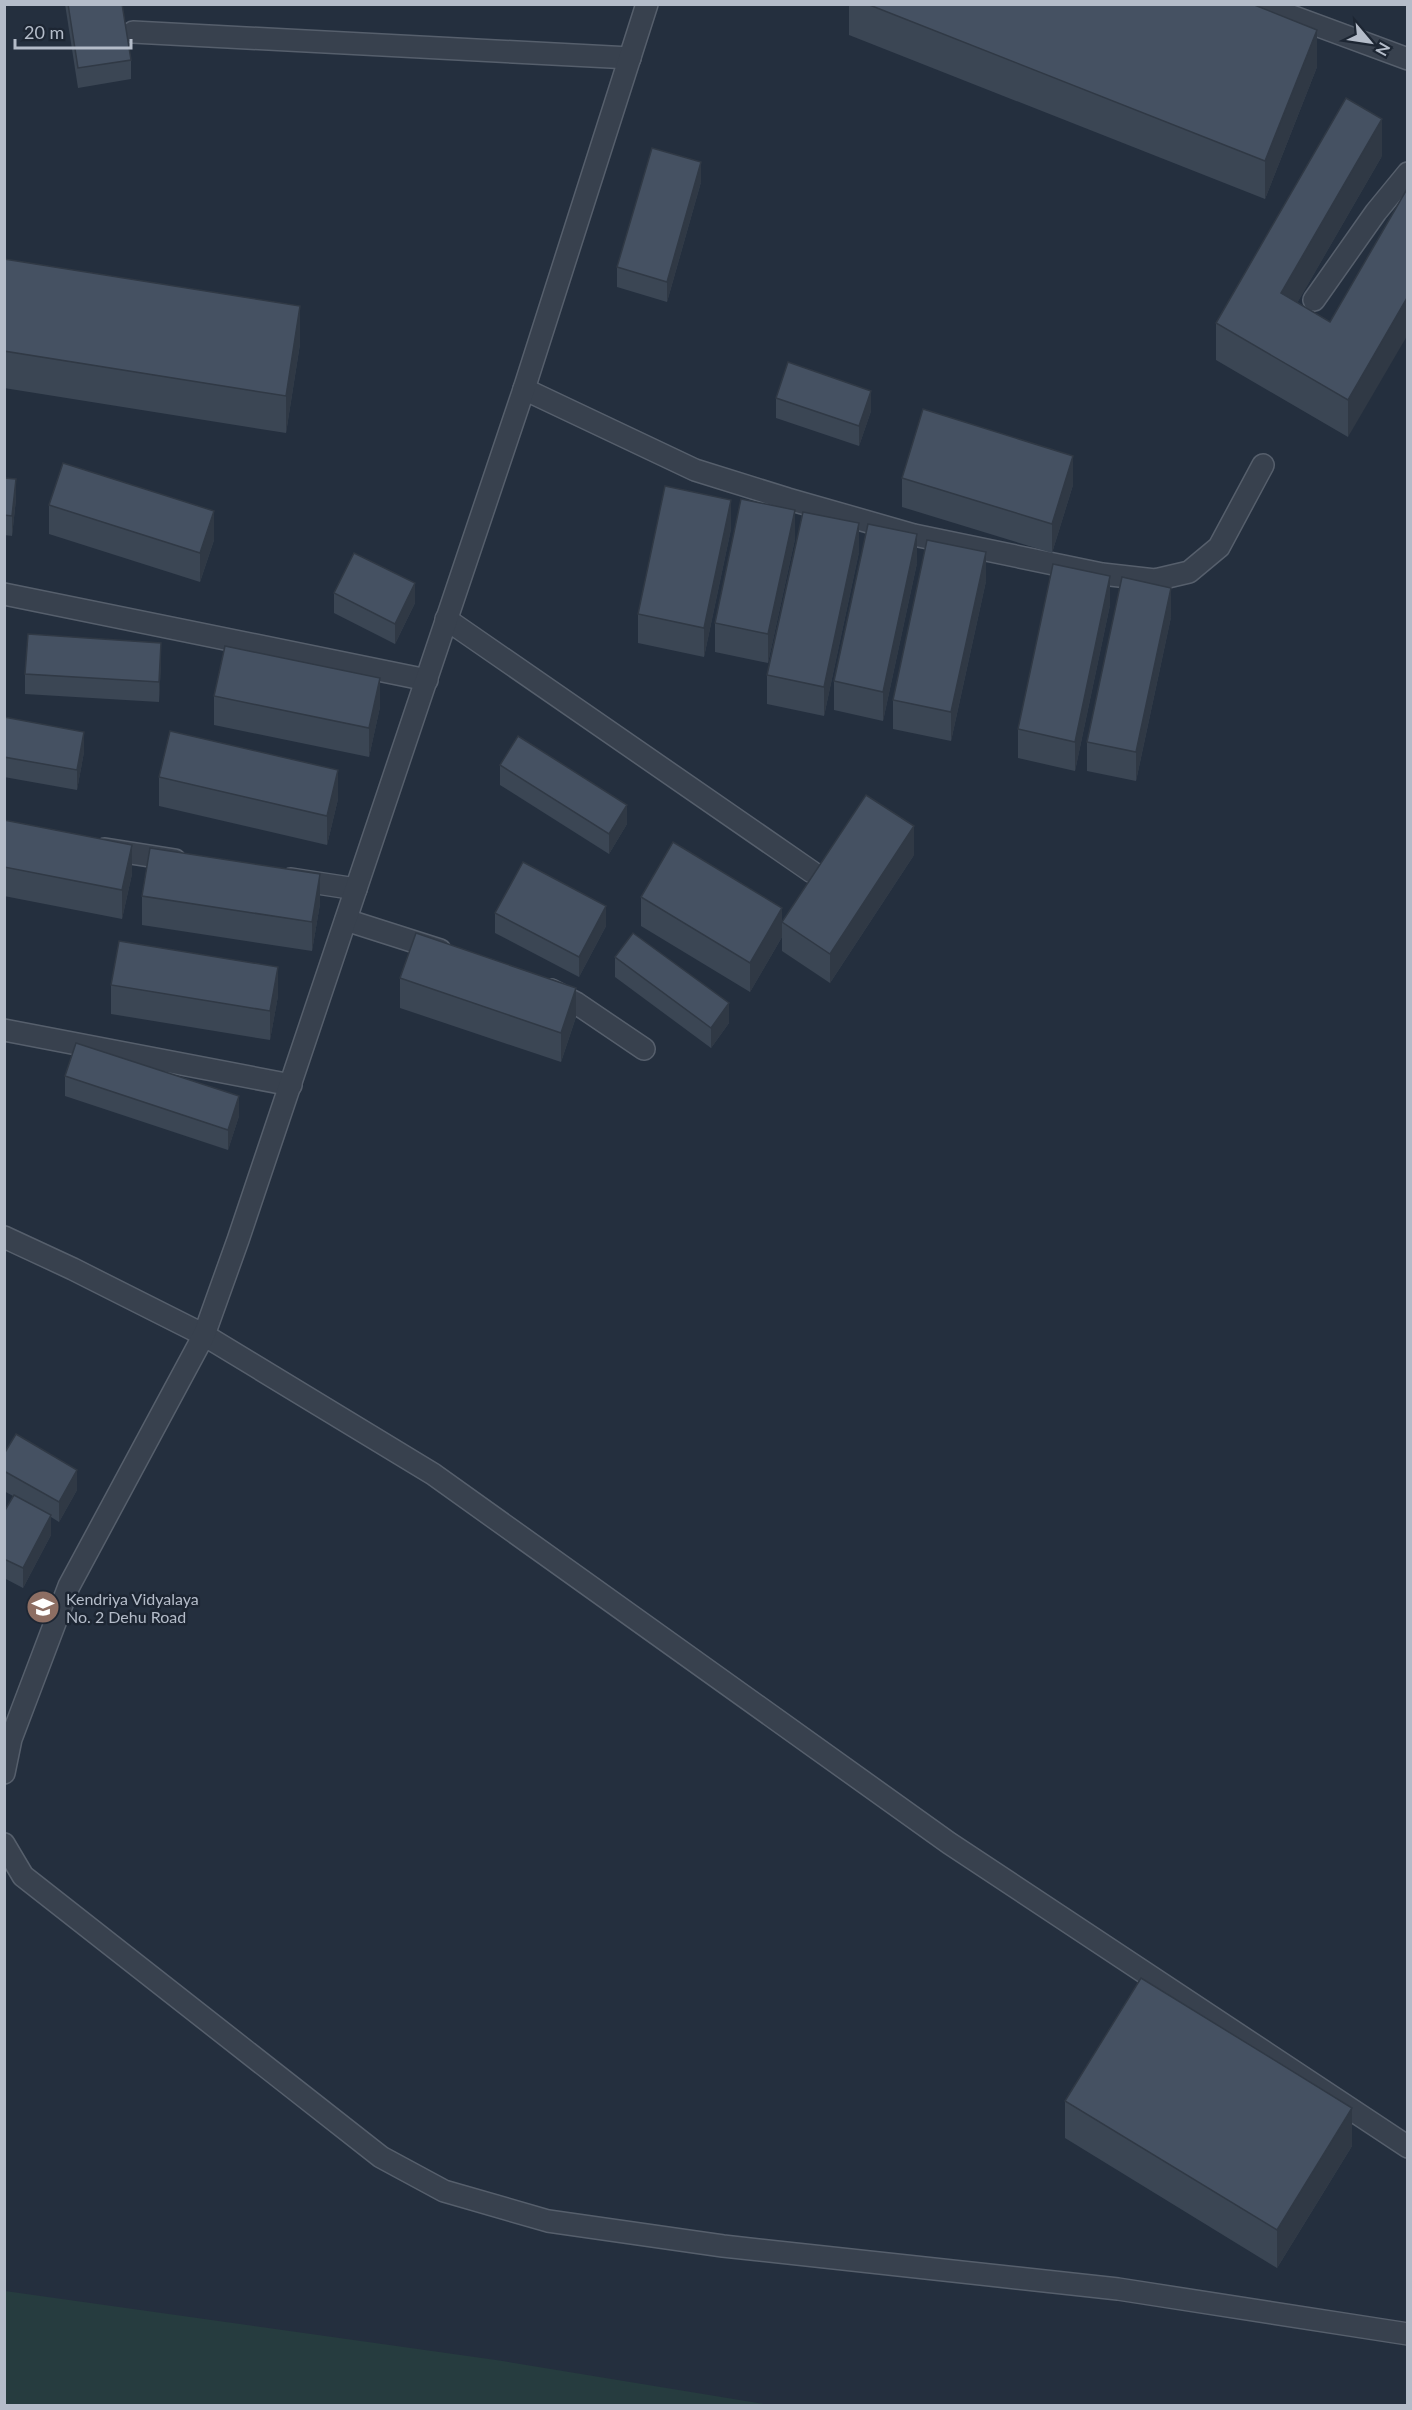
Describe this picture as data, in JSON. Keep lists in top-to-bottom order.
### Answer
{
  "places": {
    "school or university": ["Kendriya Vidyalaya No. 2 Dehu Road"]
  },
  "scale_bar": "20 m",
  "north": "bottom right"
}
